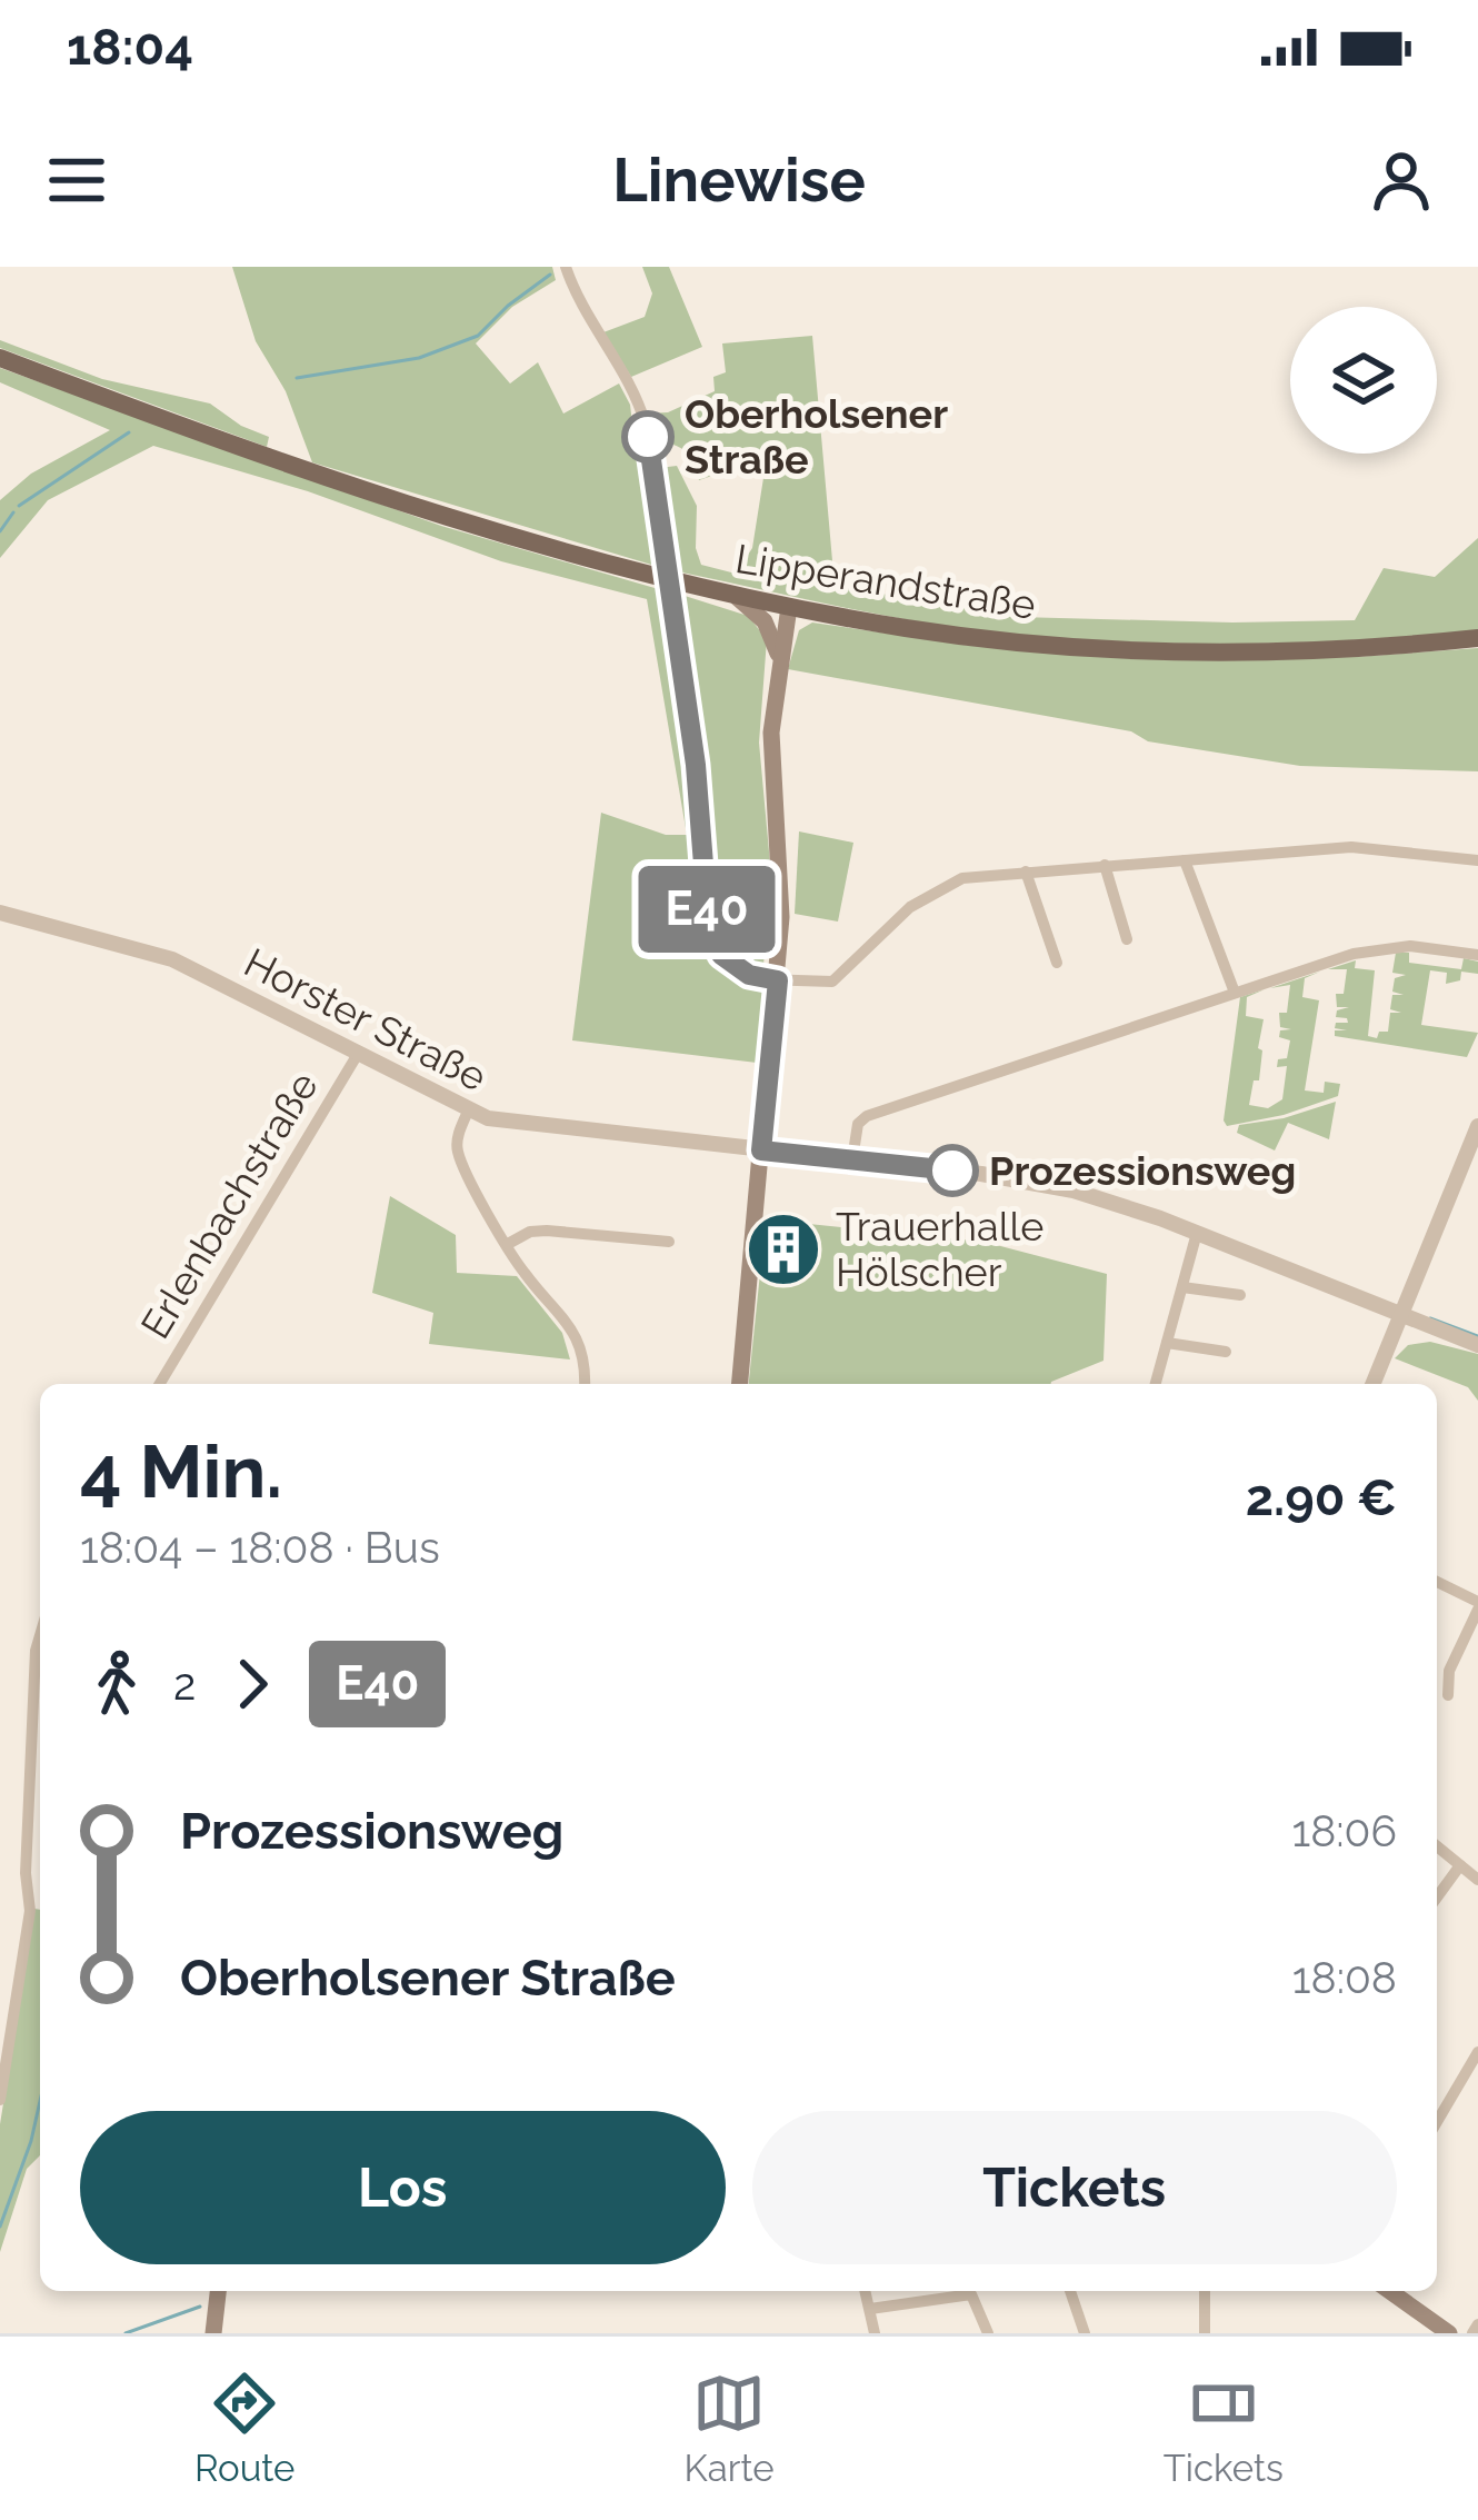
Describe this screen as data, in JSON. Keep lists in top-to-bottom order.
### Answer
{
  "streets": {
    "main road": ["Lipperandstraße"],
    "street": ["Horster Straße", "Erlenbachstraße"]
  },
  "crossings": [
    ["Horster Straße", "Erlenbachstraße"]
  ],
  "places": {
    "other": ["Oberholsener Straße", "Prozessionsweg"],
    "building": ["Trauerhalle Hölscher"]
  },
  "lines": ["bus line E40"],
  "page": {
    "status": "18:04",
    "header": "Linewise",
    "on_map": "E40",
    "heading": ["4 Min.", "18:04 – 18:08 · Bus", "2.90 €"],
    "legs": ["2", "E40"],
    "list": [
      {
        "name": "Prozessionsweg",
        "value": "18:06"
      },
      {
        "name": "Oberholsener Straße",
        "value": "18:08"
      }
    ],
    "buttons": ["Los", "Tickets"],
    "tabs": ["Route", "Karte", "Tickets"]
  }
}
